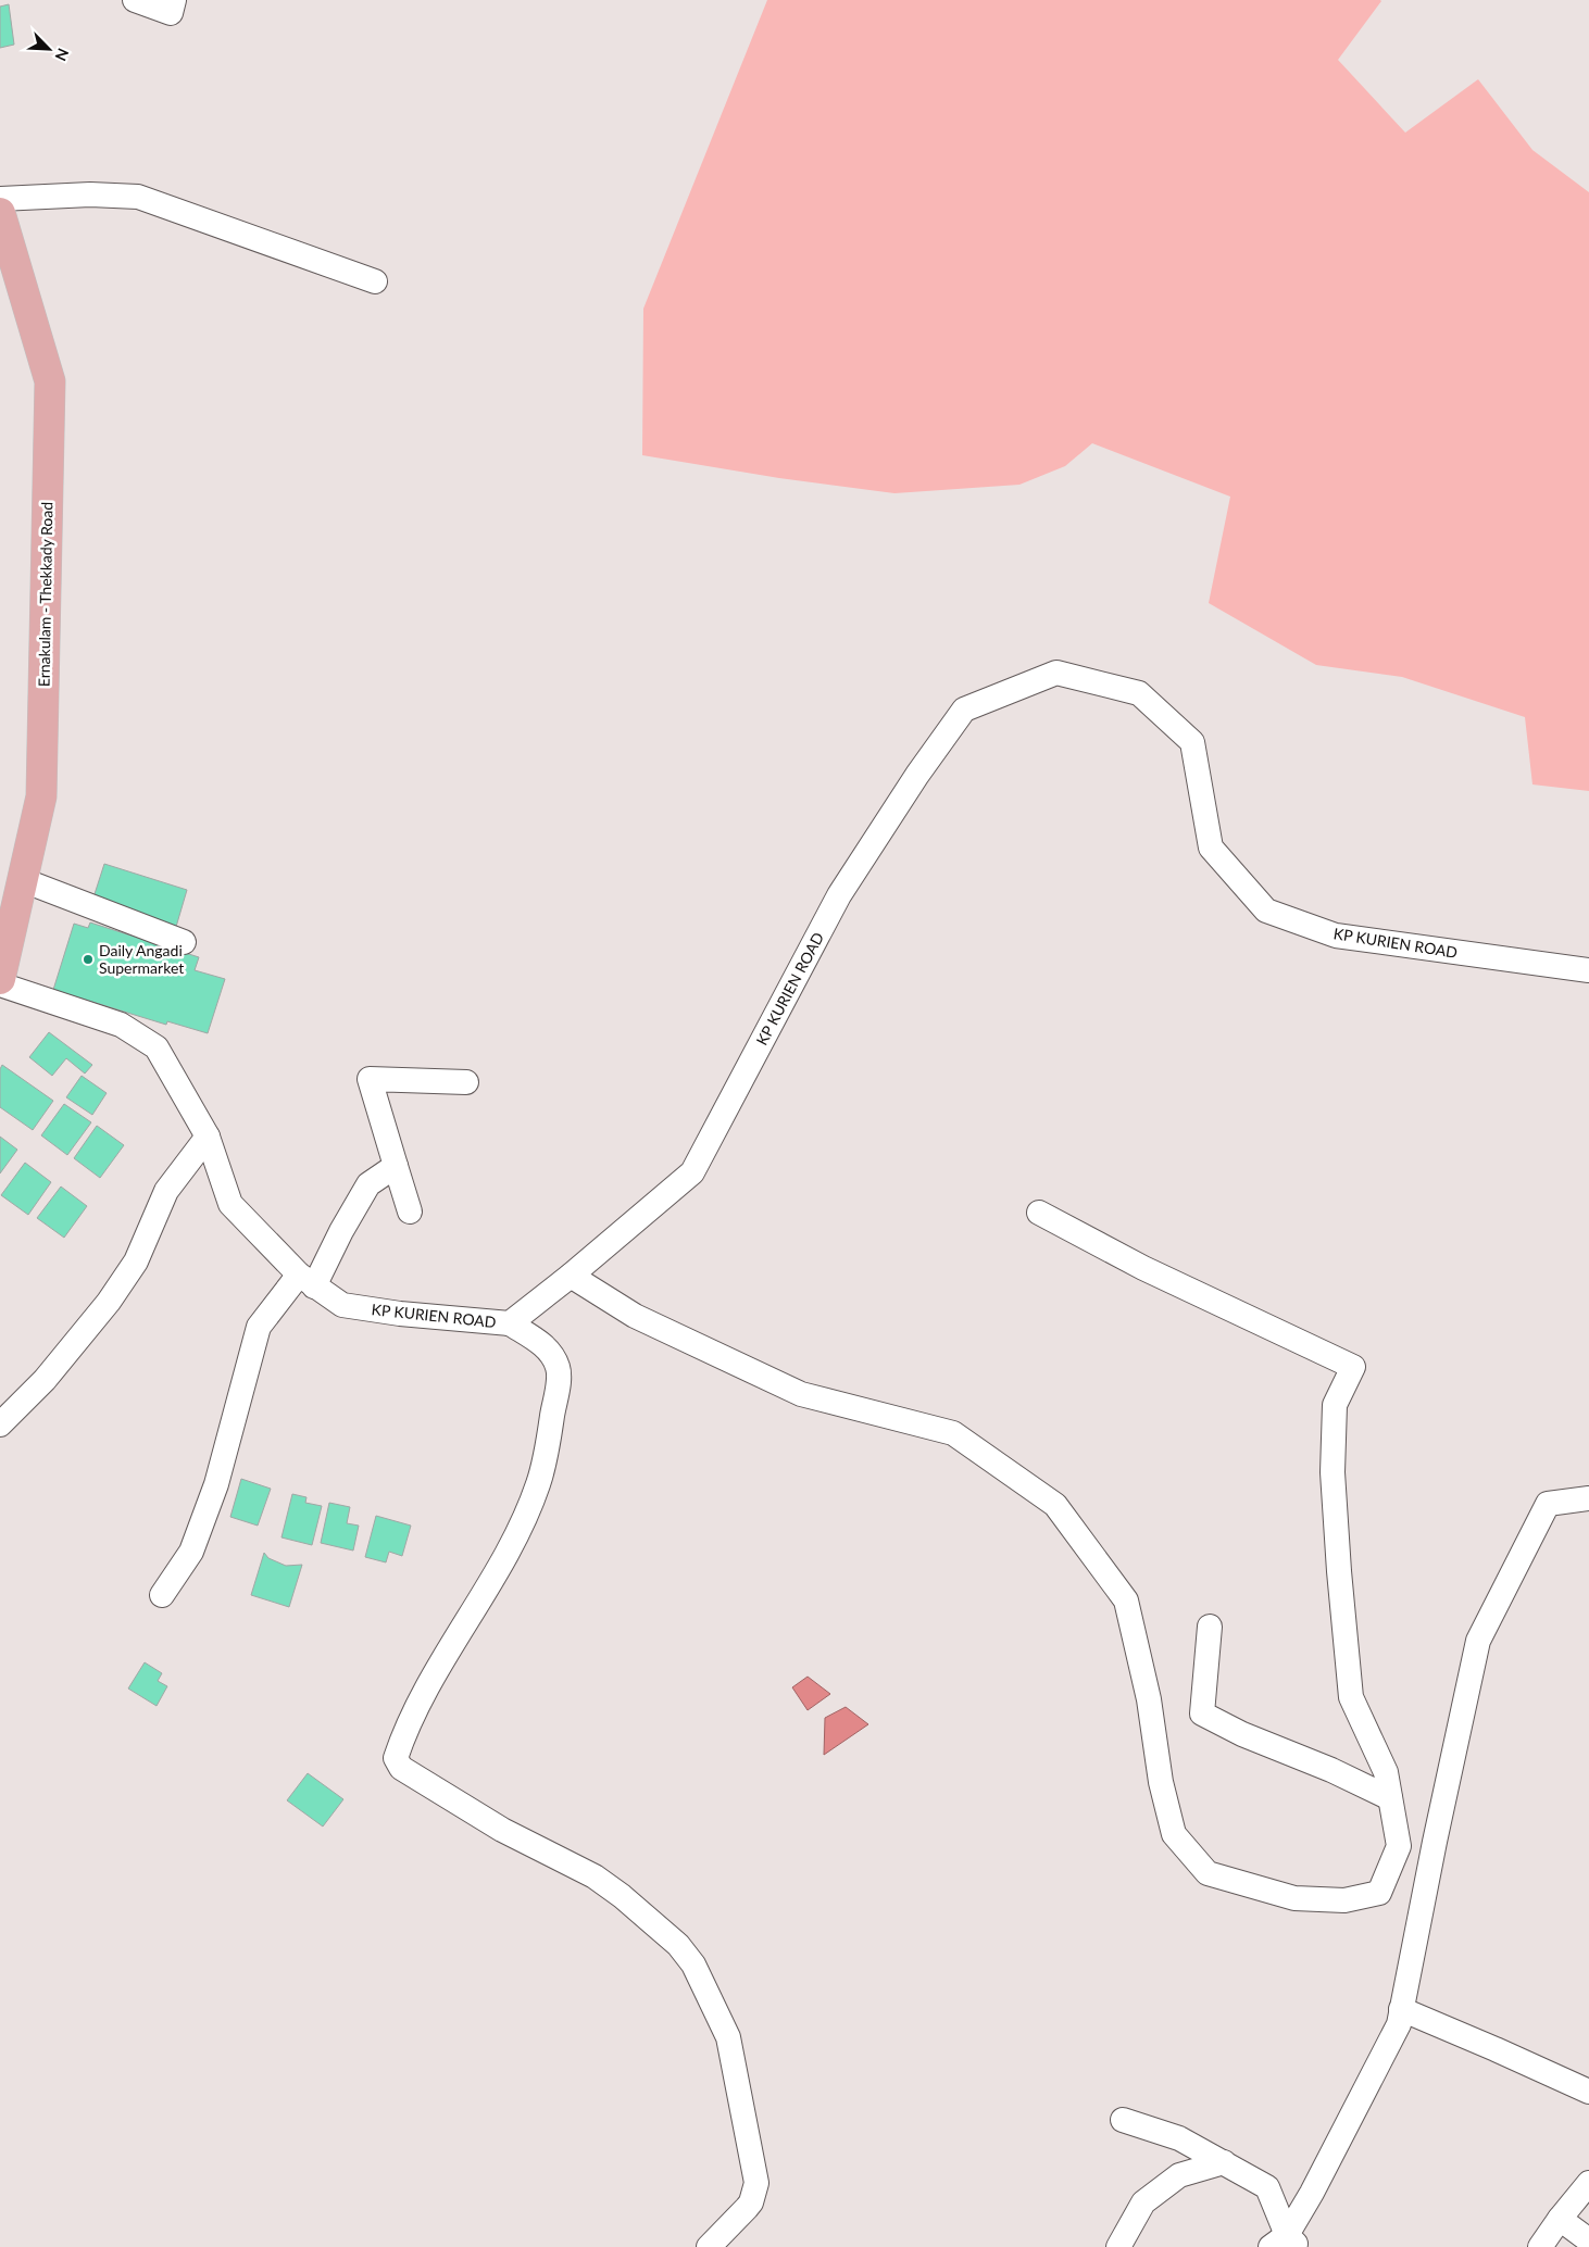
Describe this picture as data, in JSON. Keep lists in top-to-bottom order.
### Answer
{
  "streets": {
    "main road": ["Ernakulam - Thekkady Road"],
    "street": ["KP KURIEN ROAD"]
  },
  "places": ["Daily Angadi Supermarket"],
  "north": "bottom right"
}
